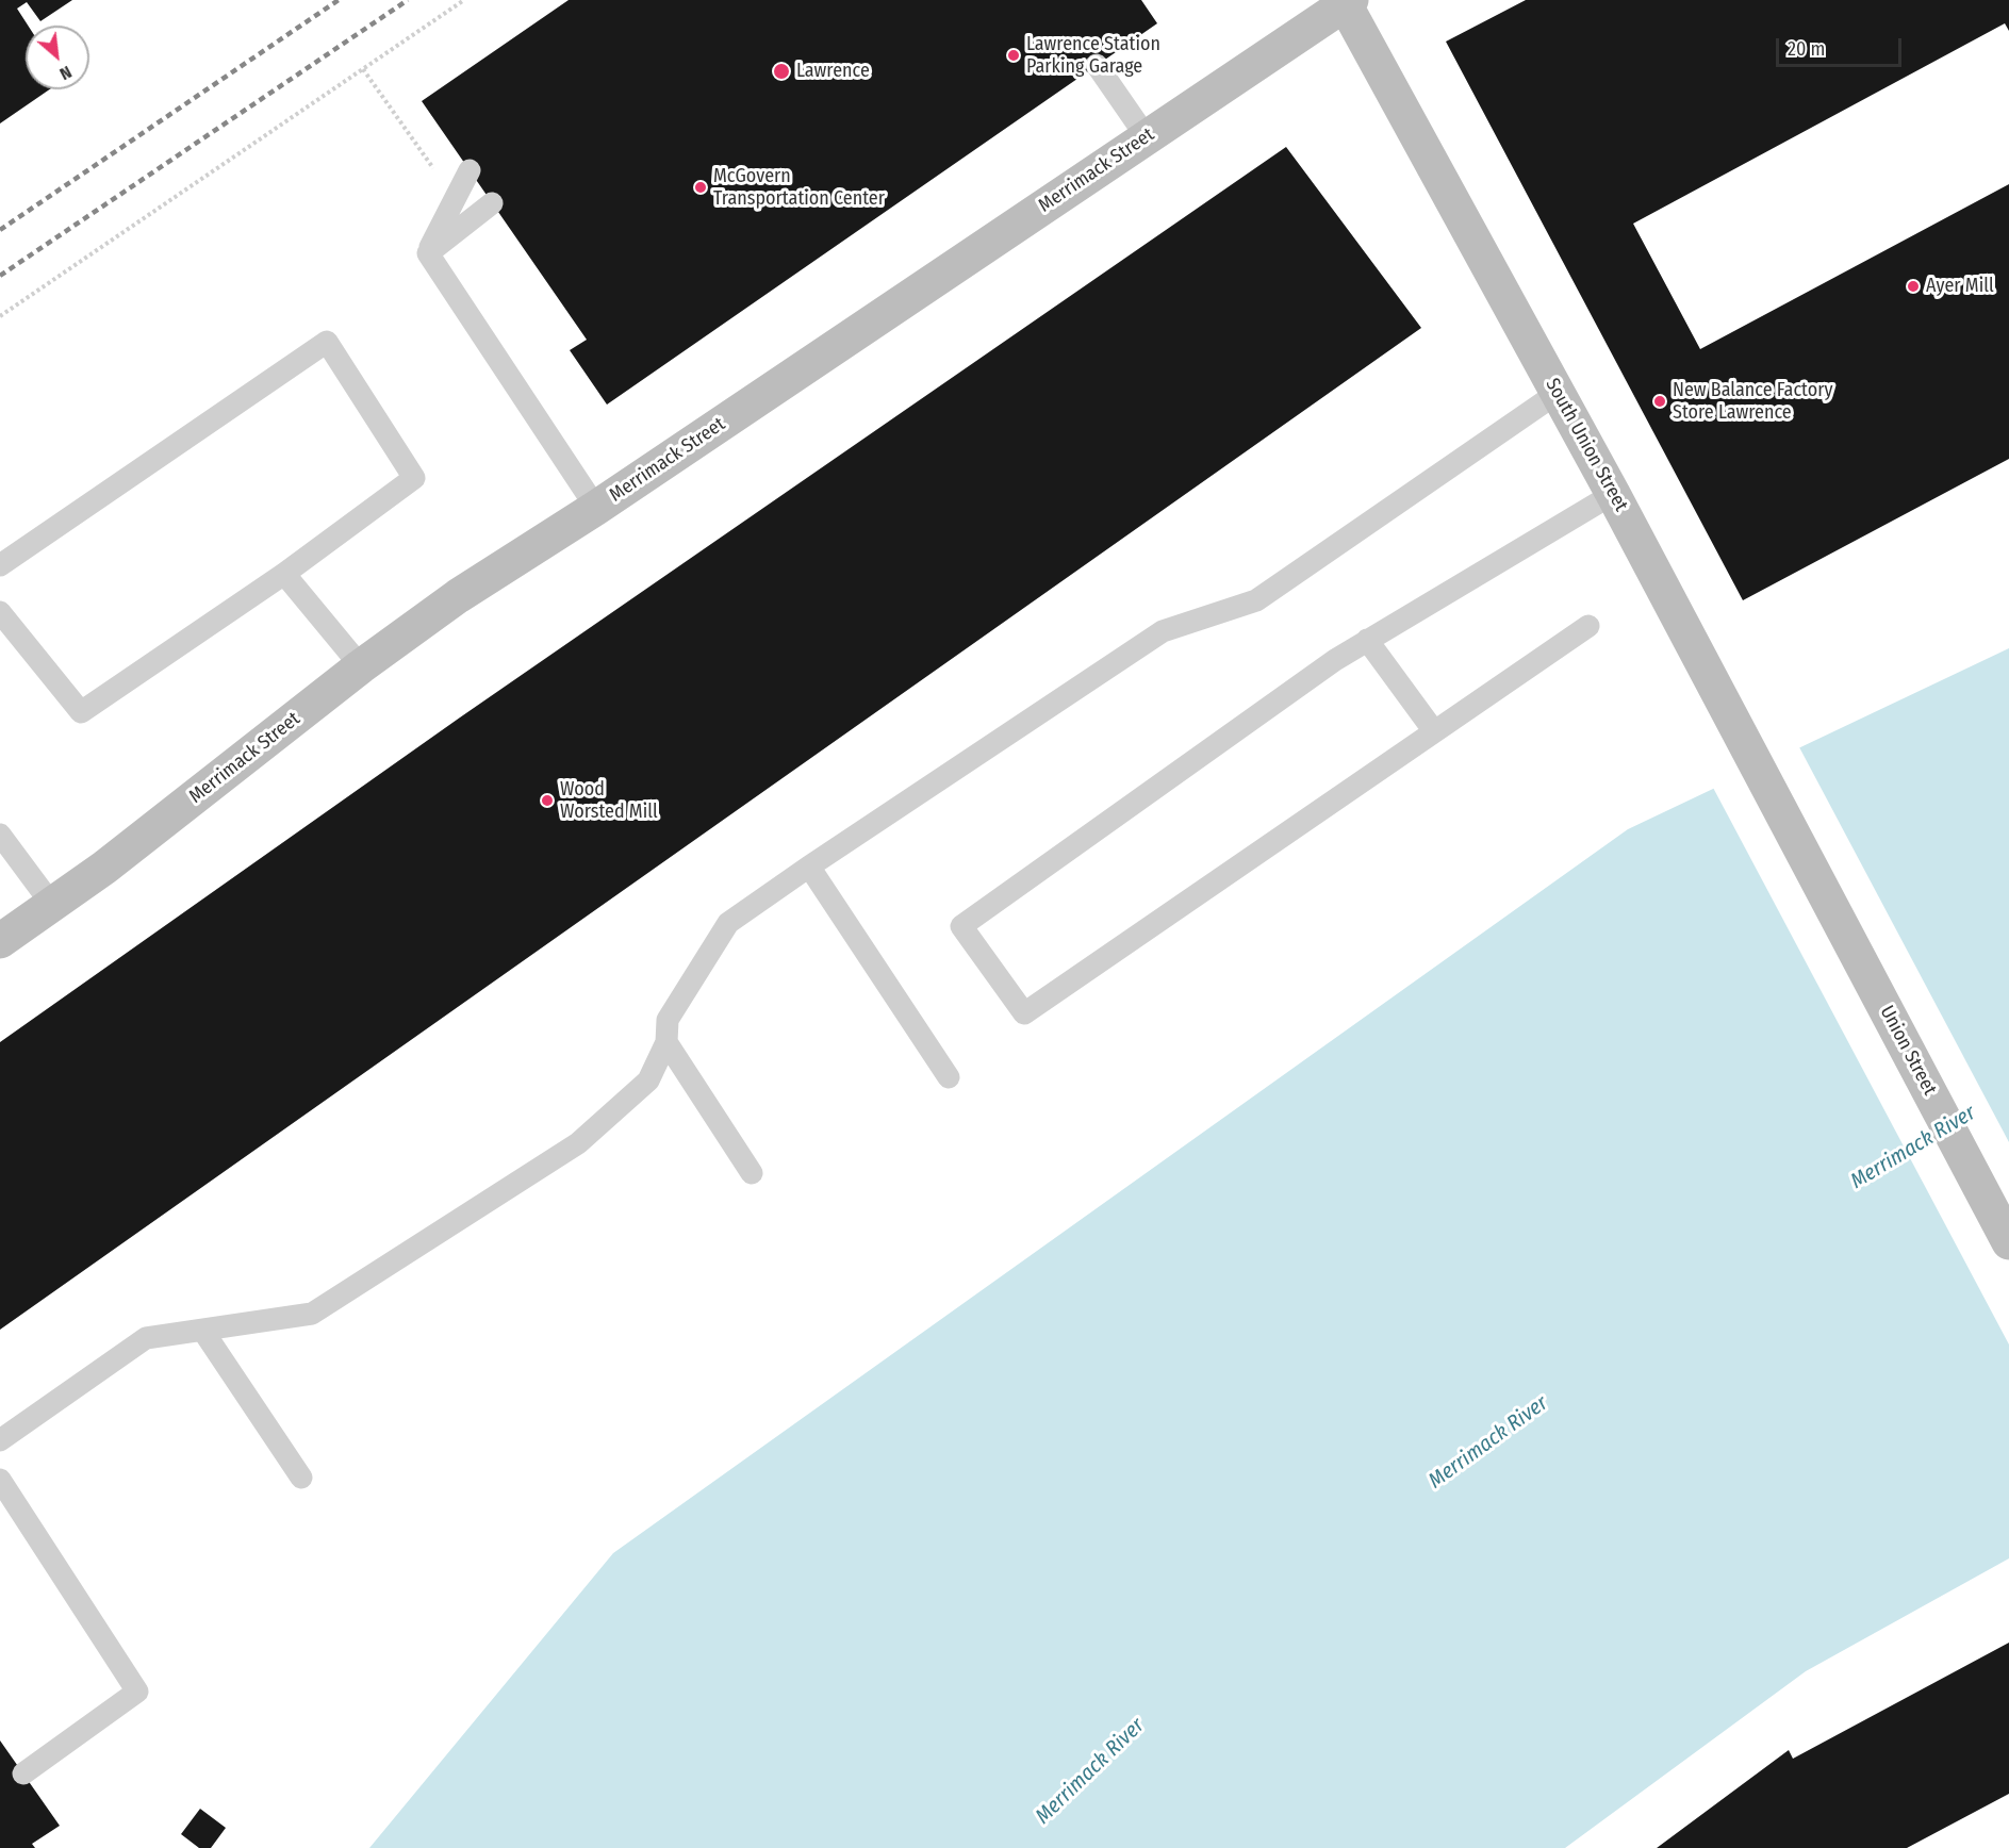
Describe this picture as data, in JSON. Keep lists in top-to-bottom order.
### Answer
{
  "streets": {
    "main road": ["Merrimack Street", "South Union Street", "Union Street"]
  },
  "crossings": [
    ["Merrimack Street", "South Union Street"],
    ["South Union Street", "Union Street"]
  ],
  "water": ["Merrimack River"],
  "places": [
    "Lawrence Station Parking Garage",
    "Lawrence",
    "McGovern Transportation Center",
    "Ayer Mill",
    "New Balance Factory Store Lawrence",
    "Wood Worsted Mill"
  ],
  "scale_bar": "20 m",
  "north": "bottom right"
}
